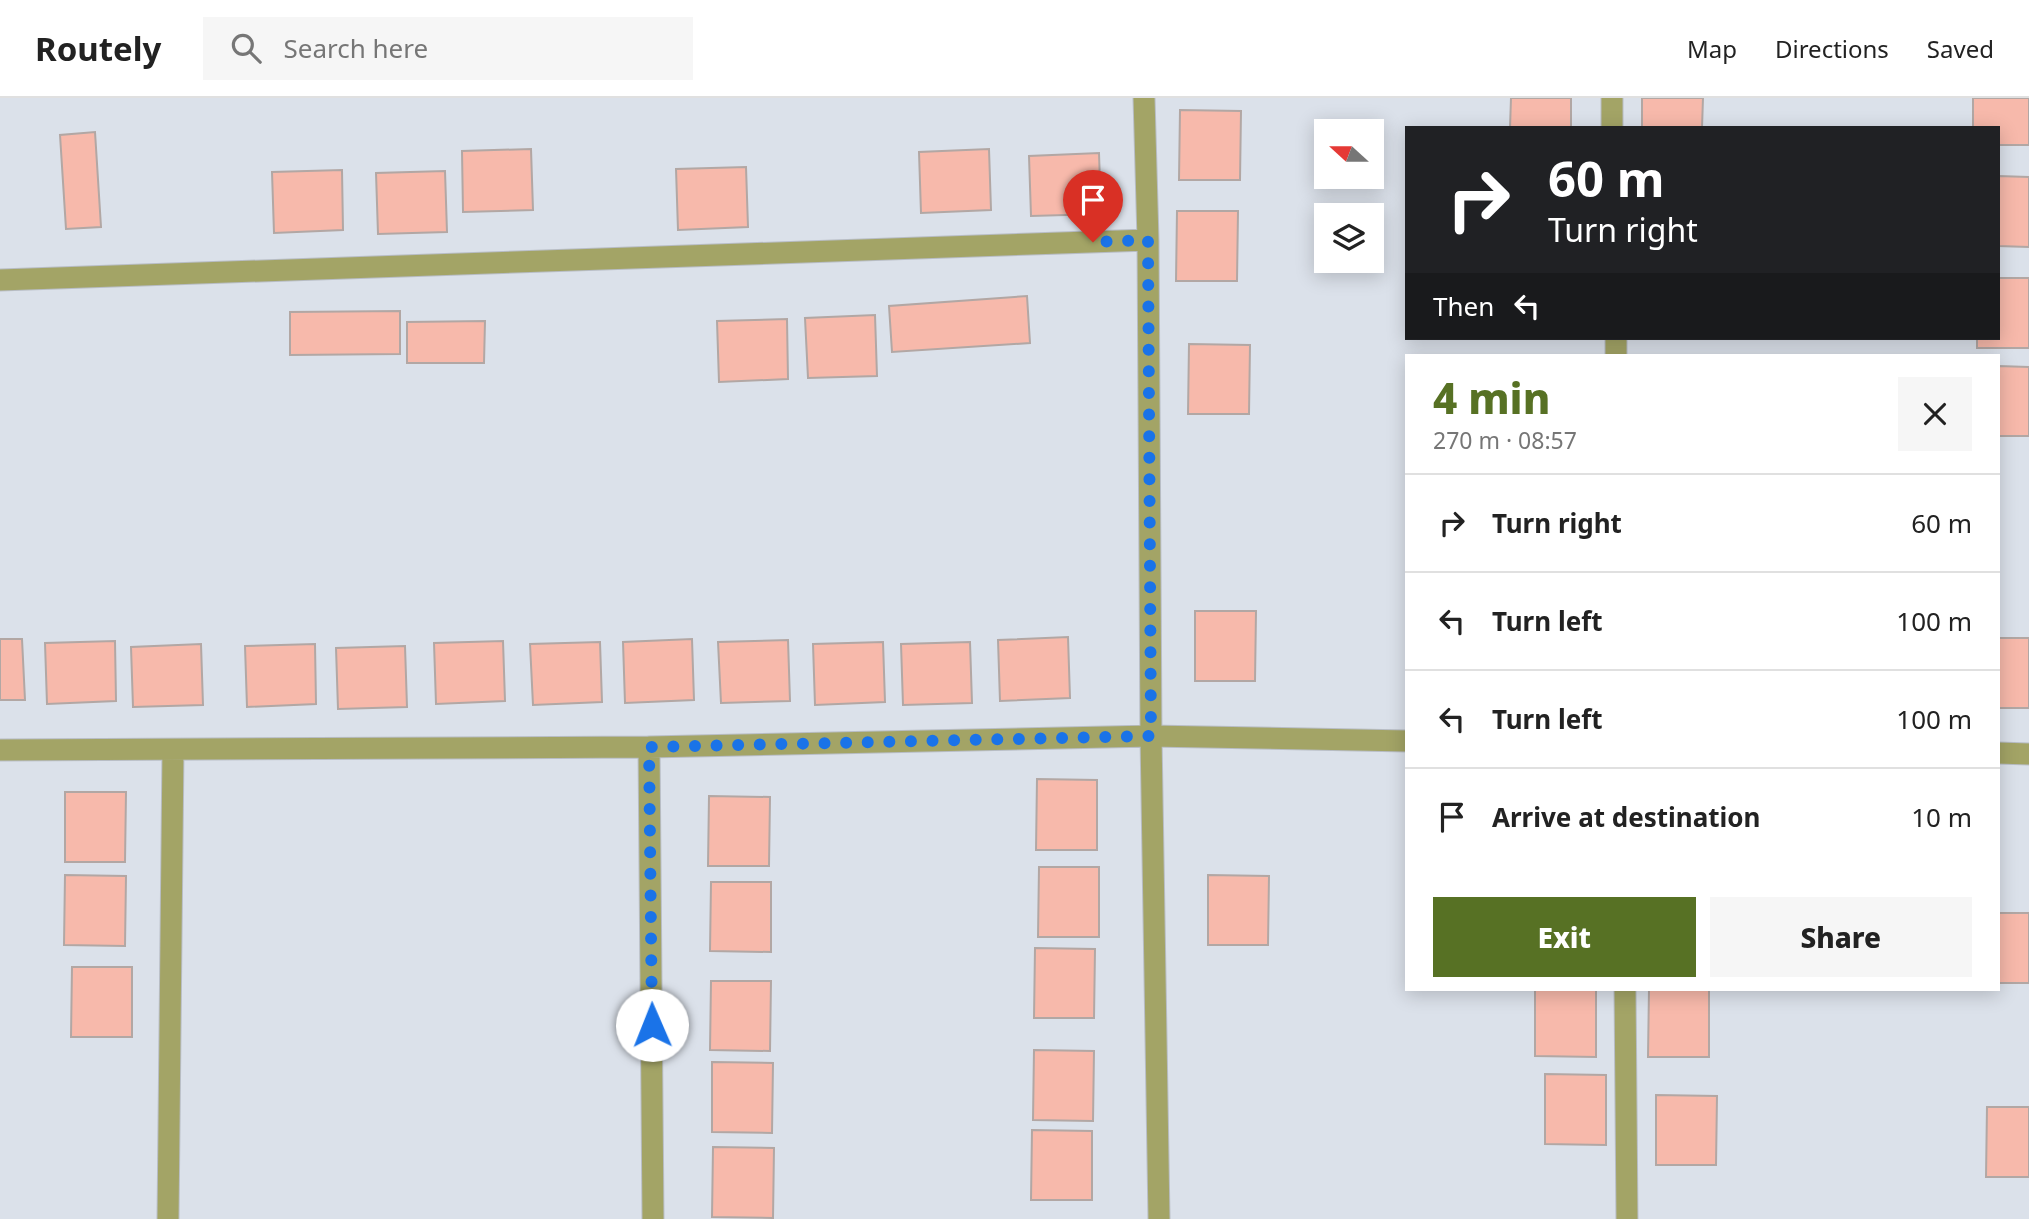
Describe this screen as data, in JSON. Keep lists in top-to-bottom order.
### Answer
{
  "north": "left",
  "page": {
    "header": "Routely",
    "search": "Search here",
    "nav": ["Map", "Directions", "Saved"],
    "turn": ["60 m", "Turn right"],
    "then": "Then",
    "heading": ["4 min", "270 m · 08:57"],
    "list": [
      {
        "name": "Turn right",
        "value": "60 m"
      },
      {
        "name": "Turn left",
        "value": "100 m"
      },
      {
        "name": "Turn left",
        "value": "100 m"
      },
      {
        "name": "Arrive at destination",
        "value": "10 m"
      }
    ],
    "buttons": ["Exit", "Share"]
  }
}
